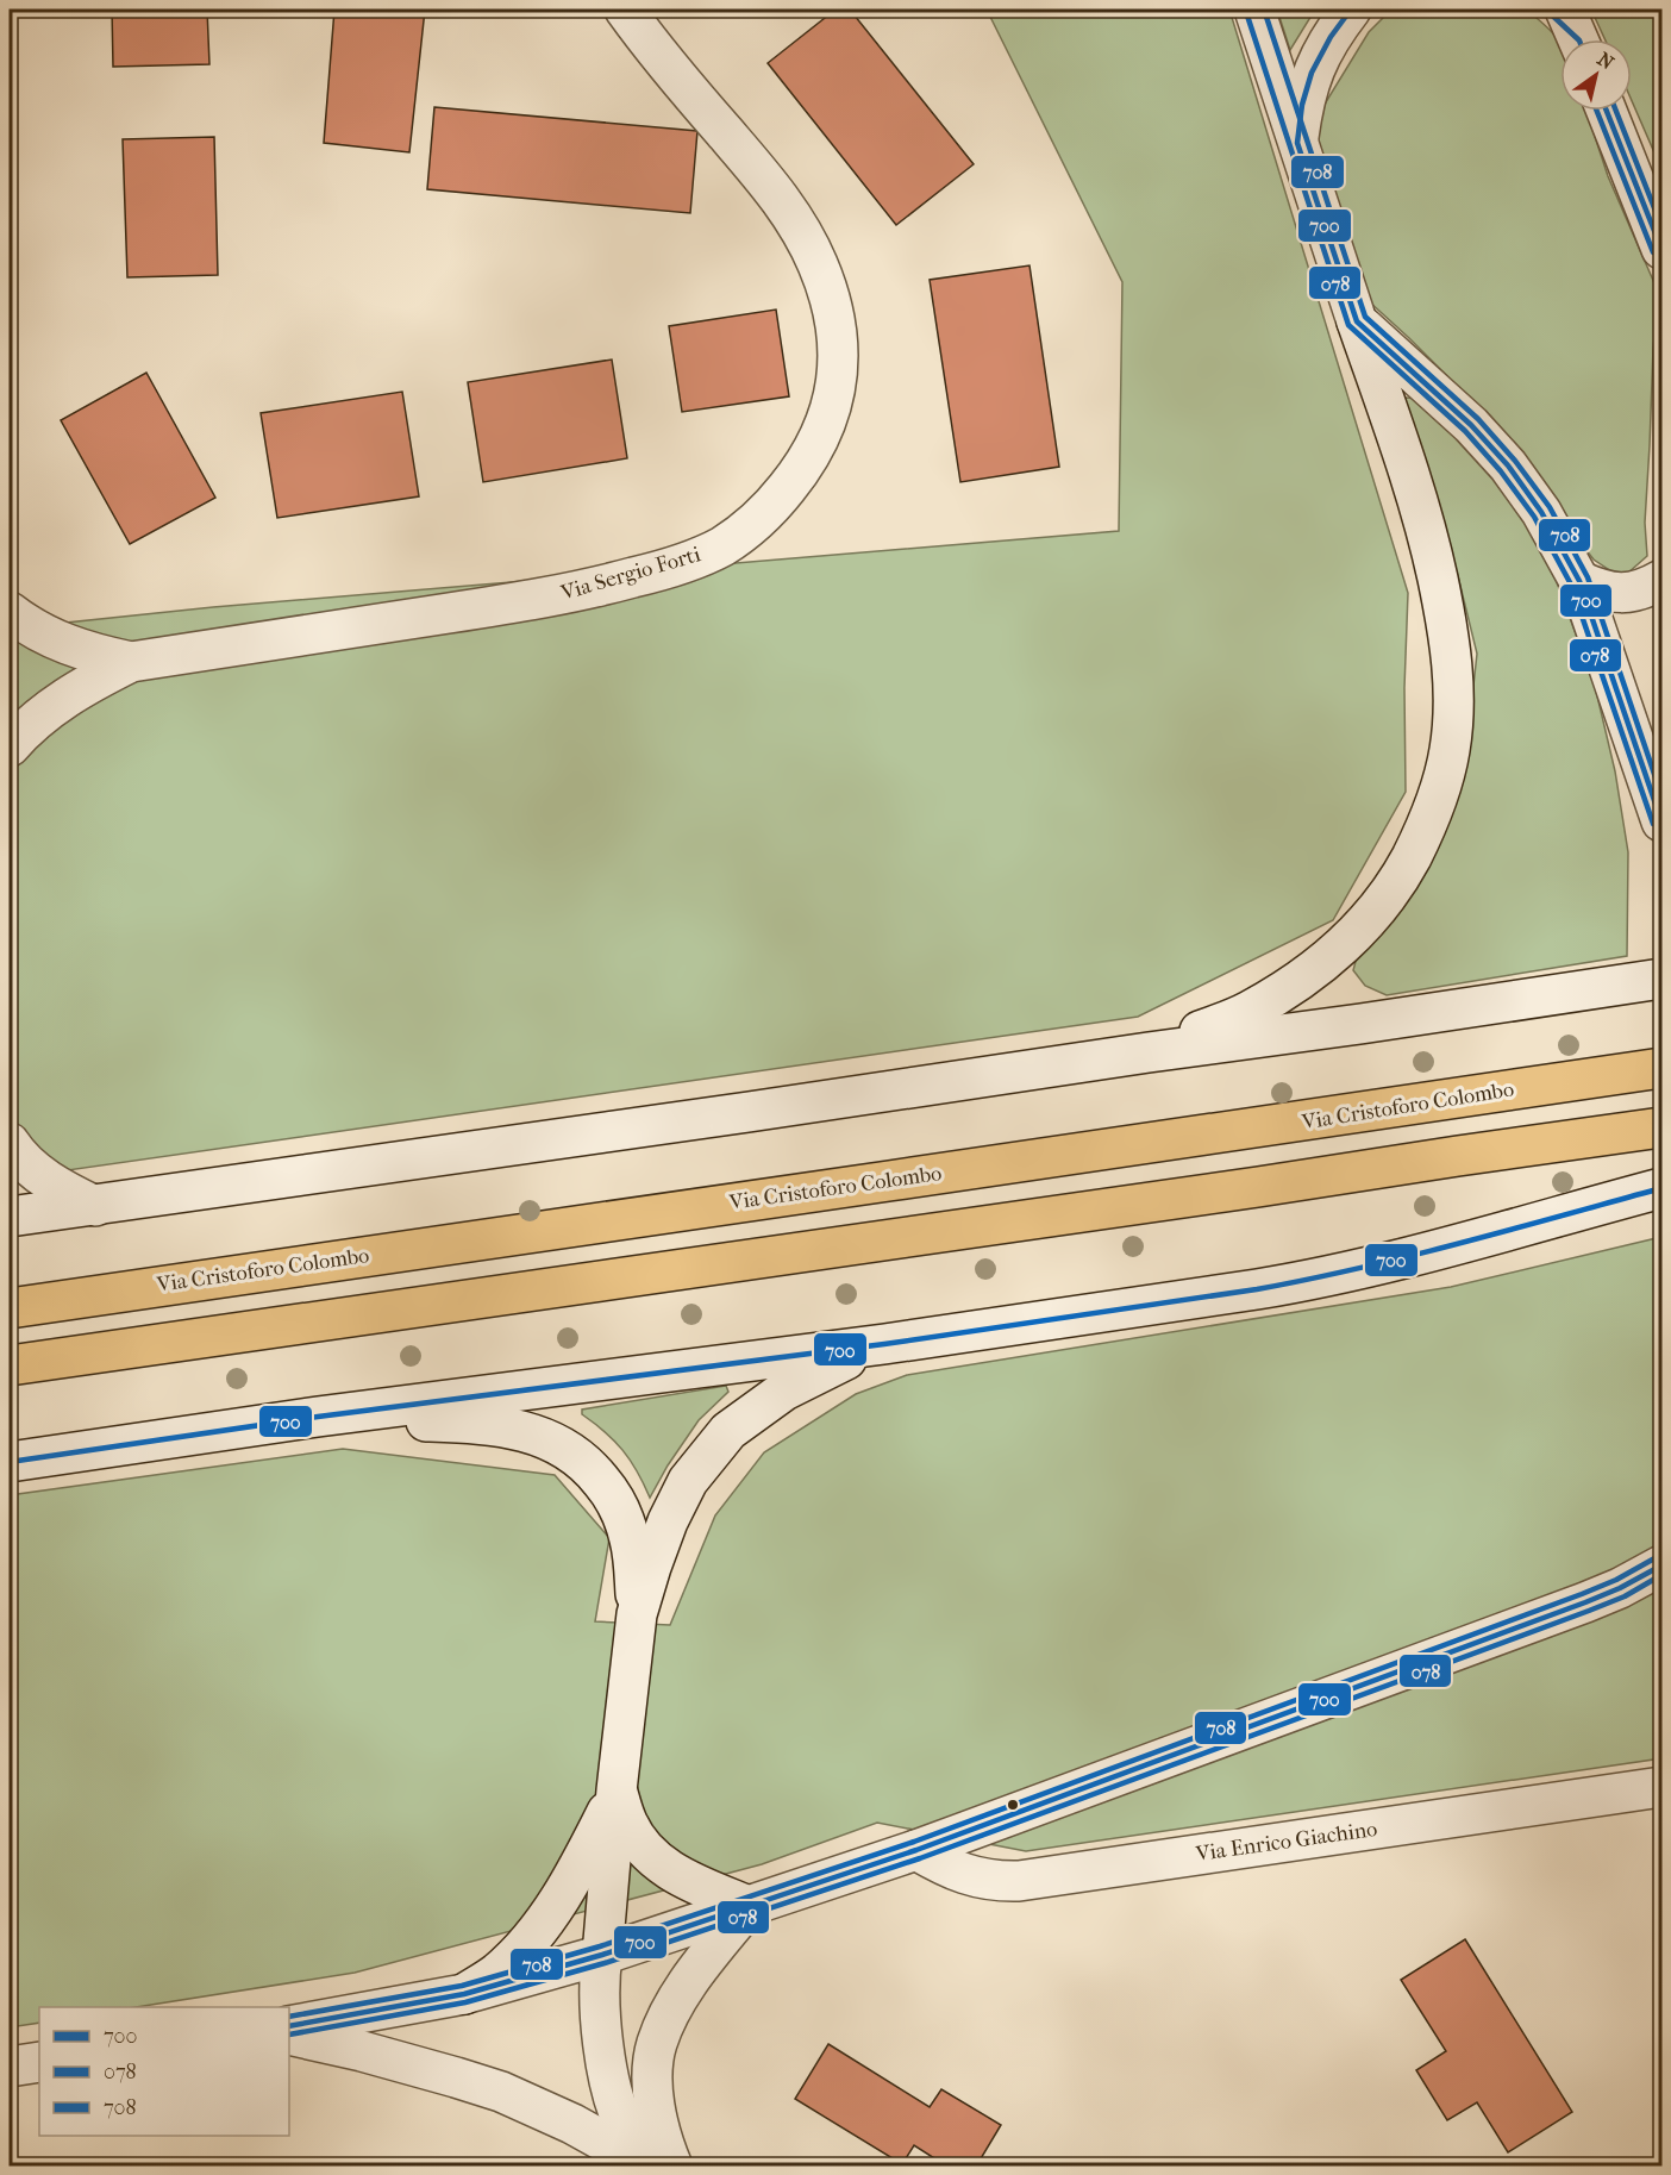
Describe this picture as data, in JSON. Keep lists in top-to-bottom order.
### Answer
{
  "streets": {
    "highway": ["Via Cristoforo Colombo"],
    "street": ["Via Sergio Forti", "Via Enrico Giachino"]
  },
  "lines": ["transit line 700", "transit line 708", "transit line 078"],
  "legend": ["700", "078", "708"],
  "north": "top right"
}
